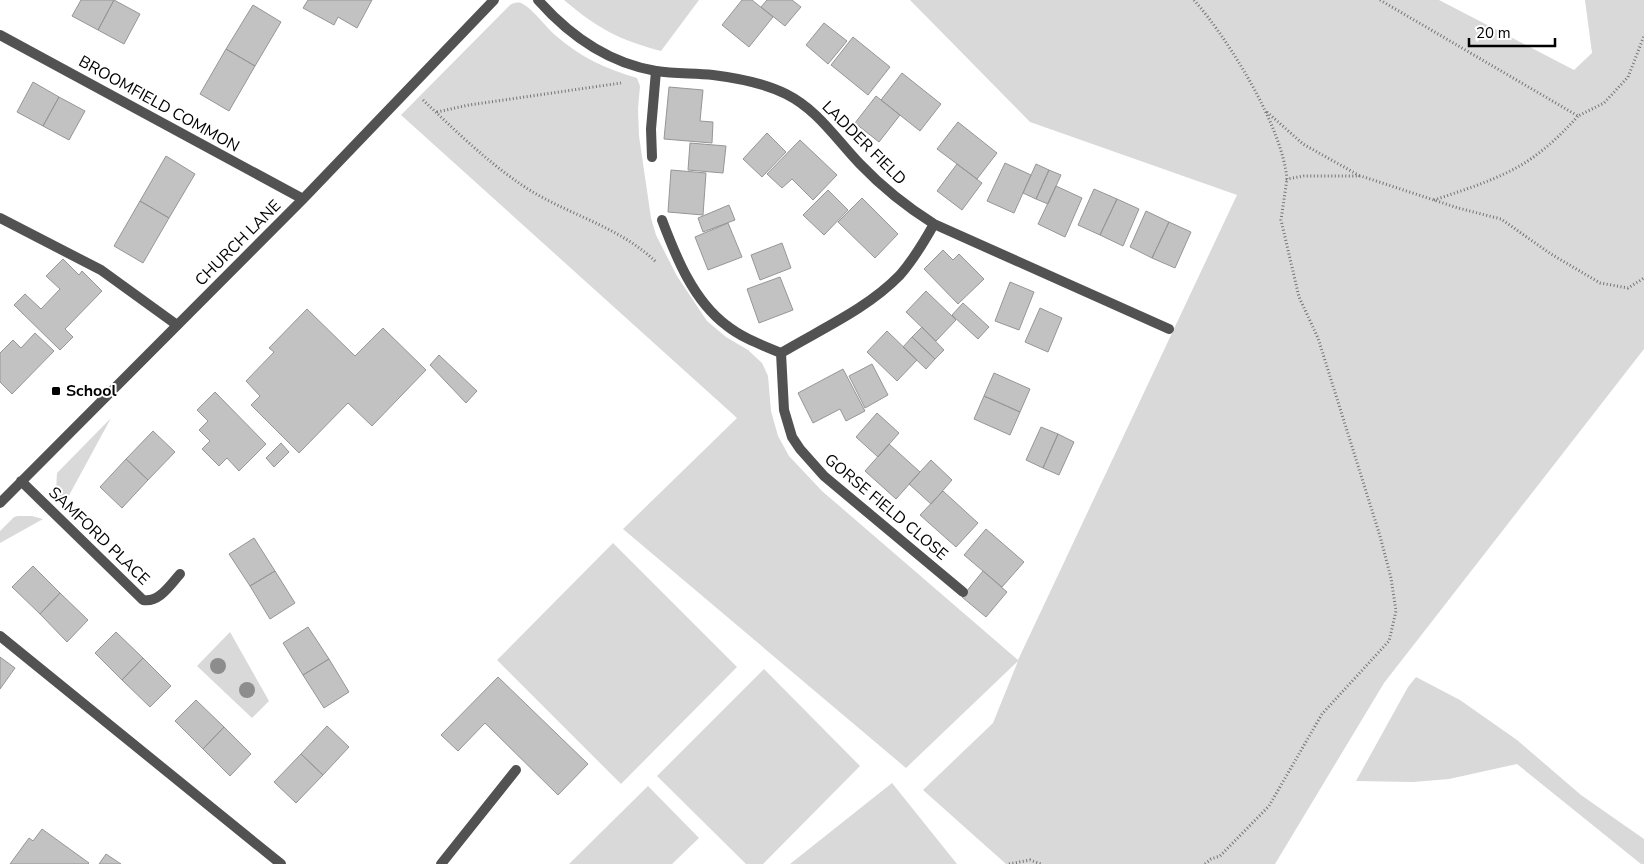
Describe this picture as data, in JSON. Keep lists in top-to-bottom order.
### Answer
{
  "streets": {
    "street": [
      "BROOMFIELD COMMON",
      "LADDER FIELD",
      "CHURCH LANE",
      "GORSE FIELD CLOSE",
      "SAMFORD PLACE"
    ]
  },
  "crossings": [
    ["BROOMFIELD COMMON", "CHURCH LANE"],
    ["CHURCH LANE", "SAMFORD PLACE"]
  ],
  "places": {
    "transit": ["School"]
  },
  "scale_bar": "20 m"
}
